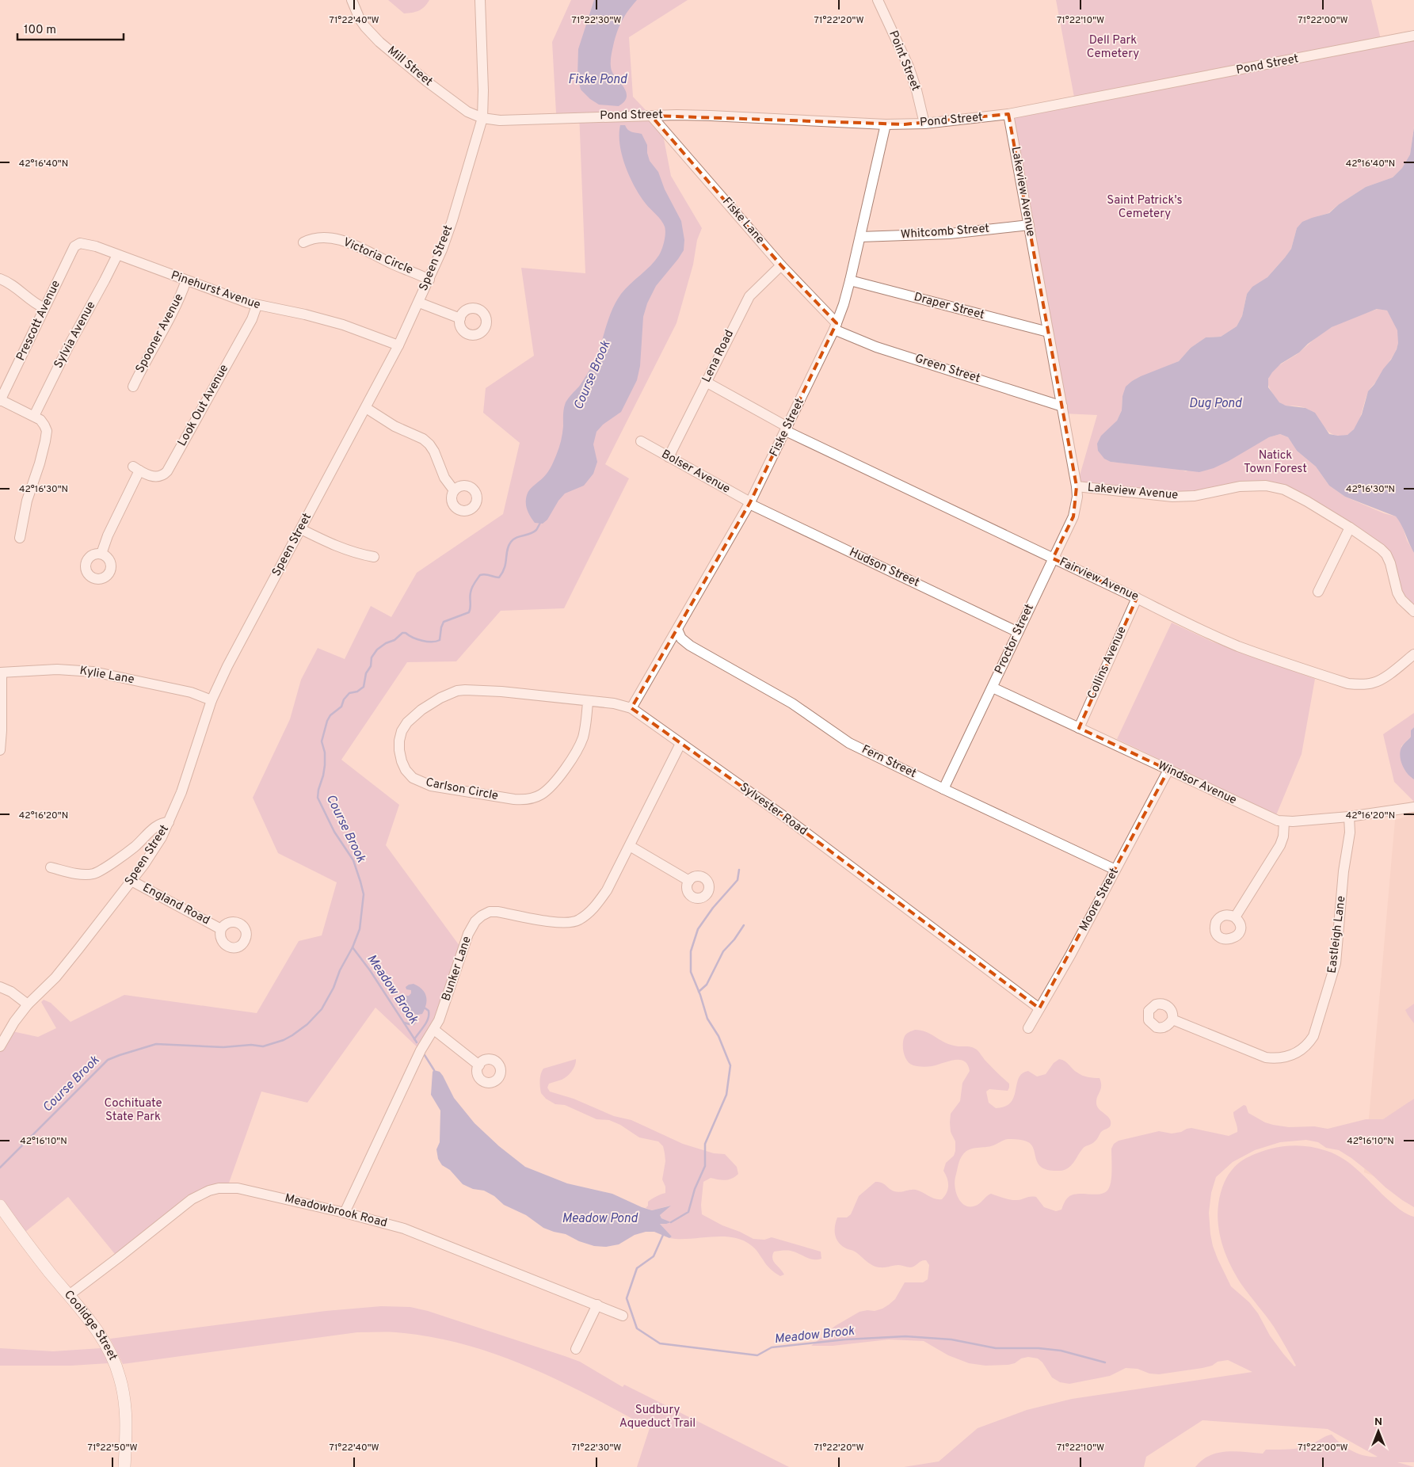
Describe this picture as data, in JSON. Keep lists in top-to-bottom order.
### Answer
{
  "streets": {
    "main road": ["Coolidge Street"],
    "street": [
      "Point Street",
      "Pond Street",
      "Mill Street",
      "Lakeview Avenue",
      "Fiske Lane",
      "Whitcomb Street",
      "Victoria Circle",
      "Speen Street",
      "Pinehurst Avenue",
      "Draper Street",
      "Prescott Avenue",
      "Spooner Avenue",
      "Sylvia Avenue",
      "Lena Road",
      "Green Street",
      "Look Out Avenue",
      "Fiske Street",
      "Bolser Avenue",
      "Hudson Street",
      "Fairview Avenue",
      "Proctor Street",
      "Collins Avenue",
      "Kylie Lane",
      "Fern Street",
      "Windsor Avenue",
      "Carlson Circle",
      "Sylvester Road",
      "Moore Street",
      "England Road",
      "Eastleigh Lane",
      "Bunker Lane",
      "Meadowbrook Road"
    ]
  },
  "crossings": [
    ["Point Street", "Pond Street"],
    ["Pond Street", "Mill Street"],
    ["Pond Street", "Lakeview Avenue"],
    ["Pond Street", "Fiske Lane"],
    ["Pond Street", "Speen Street"],
    ["Pond Street", "Fiske Street"],
    ["Mill Street", "Speen Street"],
    ["Lakeview Avenue", "Whitcomb Street"],
    ["Lakeview Avenue", "Draper Street"],
    ["Lakeview Avenue", "Green Street"],
    ["Lakeview Avenue", "Proctor Street"],
    ["Fiske Lane", "Lena Road"],
    ["Fiske Lane", "Green Street"],
    ["Fiske Lane", "Fiske Street"],
    ["Whitcomb Street", "Fiske Street"],
    ["Victoria Circle", "Speen Street"],
    ["Speen Street", "Pinehurst Avenue"],
    ["Speen Street", "Kylie Lane"],
    ["Speen Street", "England Road"],
    ["Pinehurst Avenue", "Prescott Avenue"],
    ["Pinehurst Avenue", "Spooner Avenue"],
    ["Pinehurst Avenue", "Sylvia Avenue"],
    ["Pinehurst Avenue", "Look Out Avenue"],
    ["Draper Street", "Fiske Street"],
    ["Lena Road", "Bolser Avenue"],
    ["Lena Road", "Fairview Avenue"],
    ["Green Street", "Fiske Street"],
    ["Fiske Street", "Bolser Avenue"],
    ["Fiske Street", "Hudson Street"],
    ["Fiske Street", "Fairview Avenue"],
    ["Fiske Street", "Fern Street"],
    ["Fiske Street", "Sylvester Road"],
    ["Bolser Avenue", "Hudson Street"],
    ["Hudson Street", "Proctor Street"],
    ["Fairview Avenue", "Proctor Street"],
    ["Fairview Avenue", "Collins Avenue"],
    ["Proctor Street", "Fern Street"],
    ["Proctor Street", "Windsor Avenue"],
    ["Collins Avenue", "Windsor Avenue"],
    ["Fern Street", "Moore Street"],
    ["Windsor Avenue", "Moore Street"],
    ["Windsor Avenue", "Eastleigh Lane"],
    ["Carlson Circle", "Sylvester Road"],
    ["Sylvester Road", "Moore Street"],
    ["Sylvester Road", "Bunker Lane"],
    ["Bunker Lane", "Meadowbrook Road"],
    ["Meadowbrook Road", "Coolidge Street"]
  ],
  "water": [
    "Fiske Pond",
    "Course Brook",
    "Dug Pond",
    "Meadow Brook",
    "Meadow Pond"
  ],
  "parks": [
    "Dell Park Cemetery",
    "Saint Patrick's Cemetery",
    "Natick Town Forest",
    "Cochituate State Park",
    "Sudbury Aqueduct Trail"
  ],
  "scale_bar": "100 m",
  "north": "top",
  "coordinates": [
    "71°22'40\"W",
    "71°22'30\"W",
    "71°22'20\"W",
    "71°22'10\"W",
    "71°22'00\"W",
    "42°16'40\"N",
    "42°16'30\"N",
    "42°16'20\"N",
    "42°16'10\"N",
    "71°22'50\"W"
  ]
}
